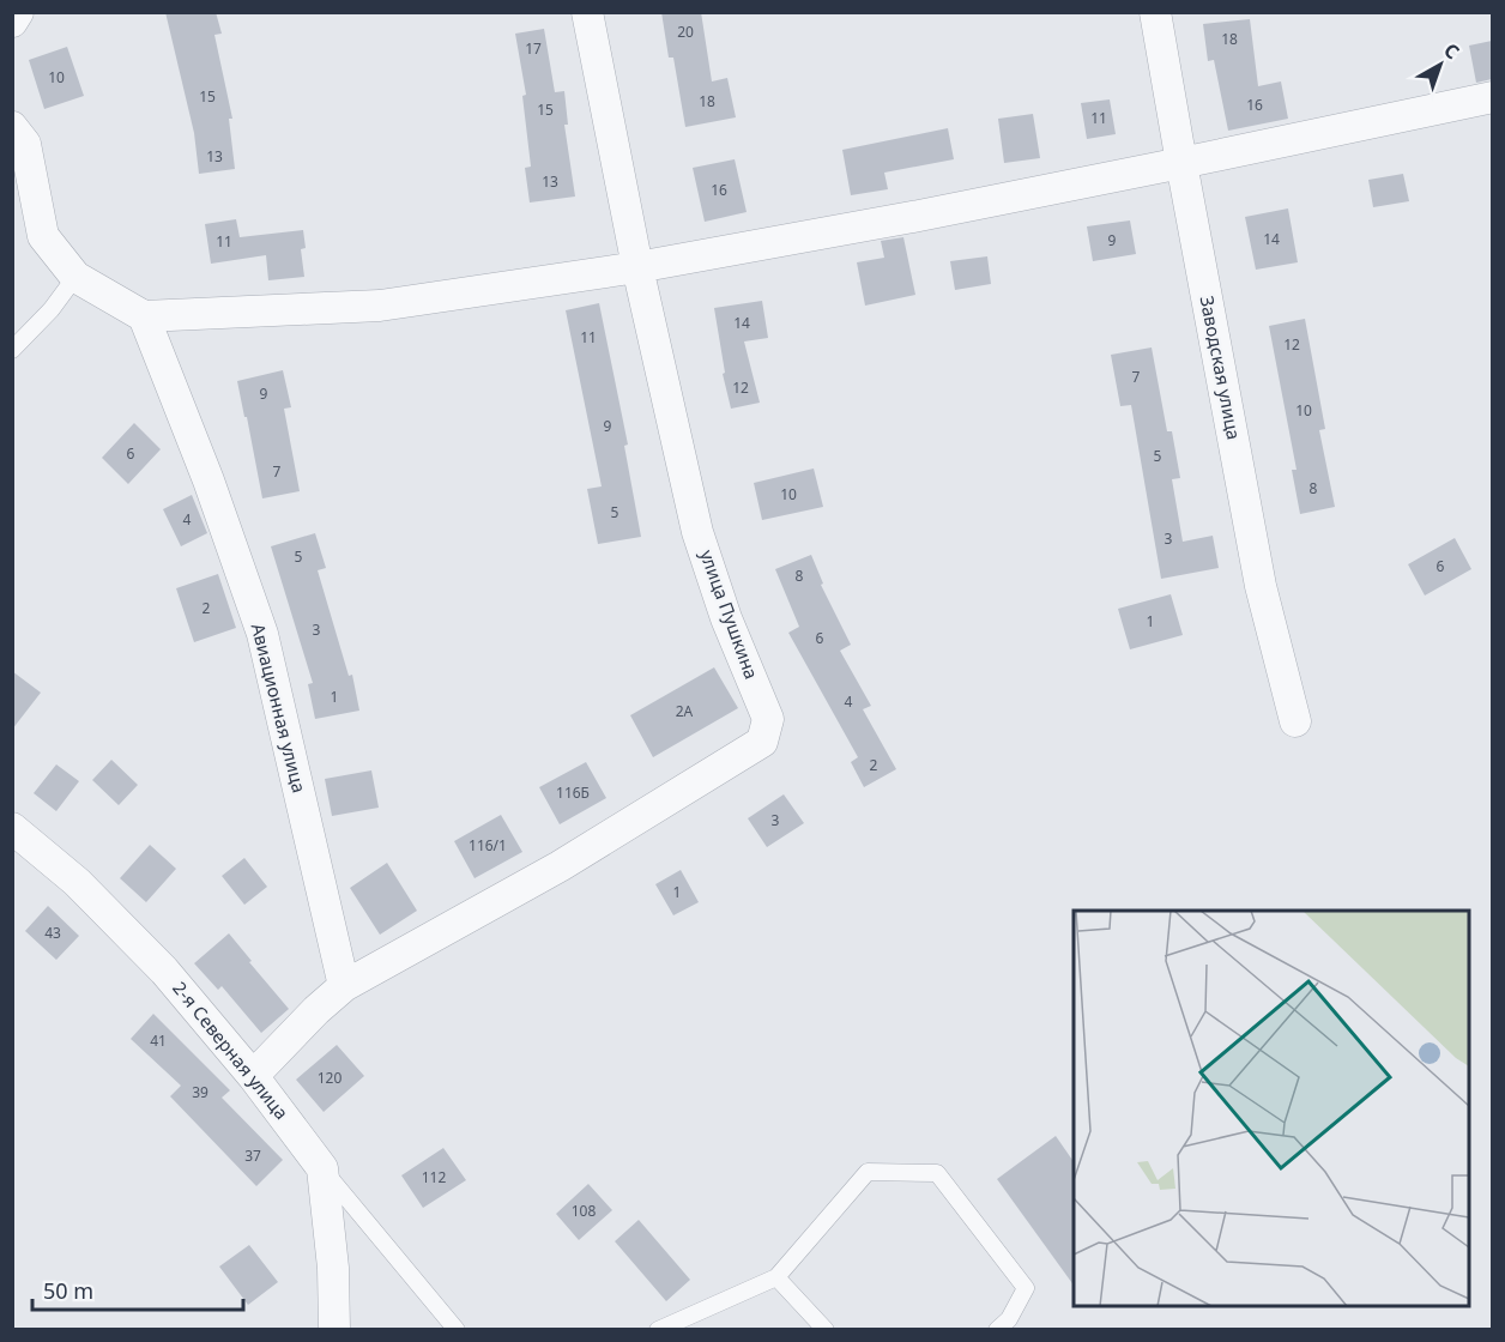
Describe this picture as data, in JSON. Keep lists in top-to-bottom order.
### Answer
{
  "streets": {
    "street": [
      "Заводская улица",
      "улица Пушкина",
      "Авиационная улица",
      "2-я Северная улица"
    ]
  },
  "crossings": [
    ["улица Пушкина", "Авиационная улица"]
  ],
  "house_numbers": [
    "20",
    "18",
    "17",
    "10",
    "15",
    "18",
    "16",
    "15",
    "11",
    "13",
    "13",
    "16",
    "14",
    "9",
    "11",
    "14",
    "11",
    "12",
    "7",
    "12",
    "9",
    "10",
    "9",
    "6",
    "5",
    "7",
    "8",
    "10",
    "5",
    "4",
    "3",
    "5",
    "6",
    "8",
    "2",
    "1",
    "3",
    "6",
    "1",
    "4",
    "2А",
    "2",
    "116Б",
    "3",
    "116/1",
    "1",
    "43",
    "41",
    "120",
    "39",
    "37",
    "112",
    "108"
  ],
  "scale_bar": "50 m",
  "north": "top right"
}
